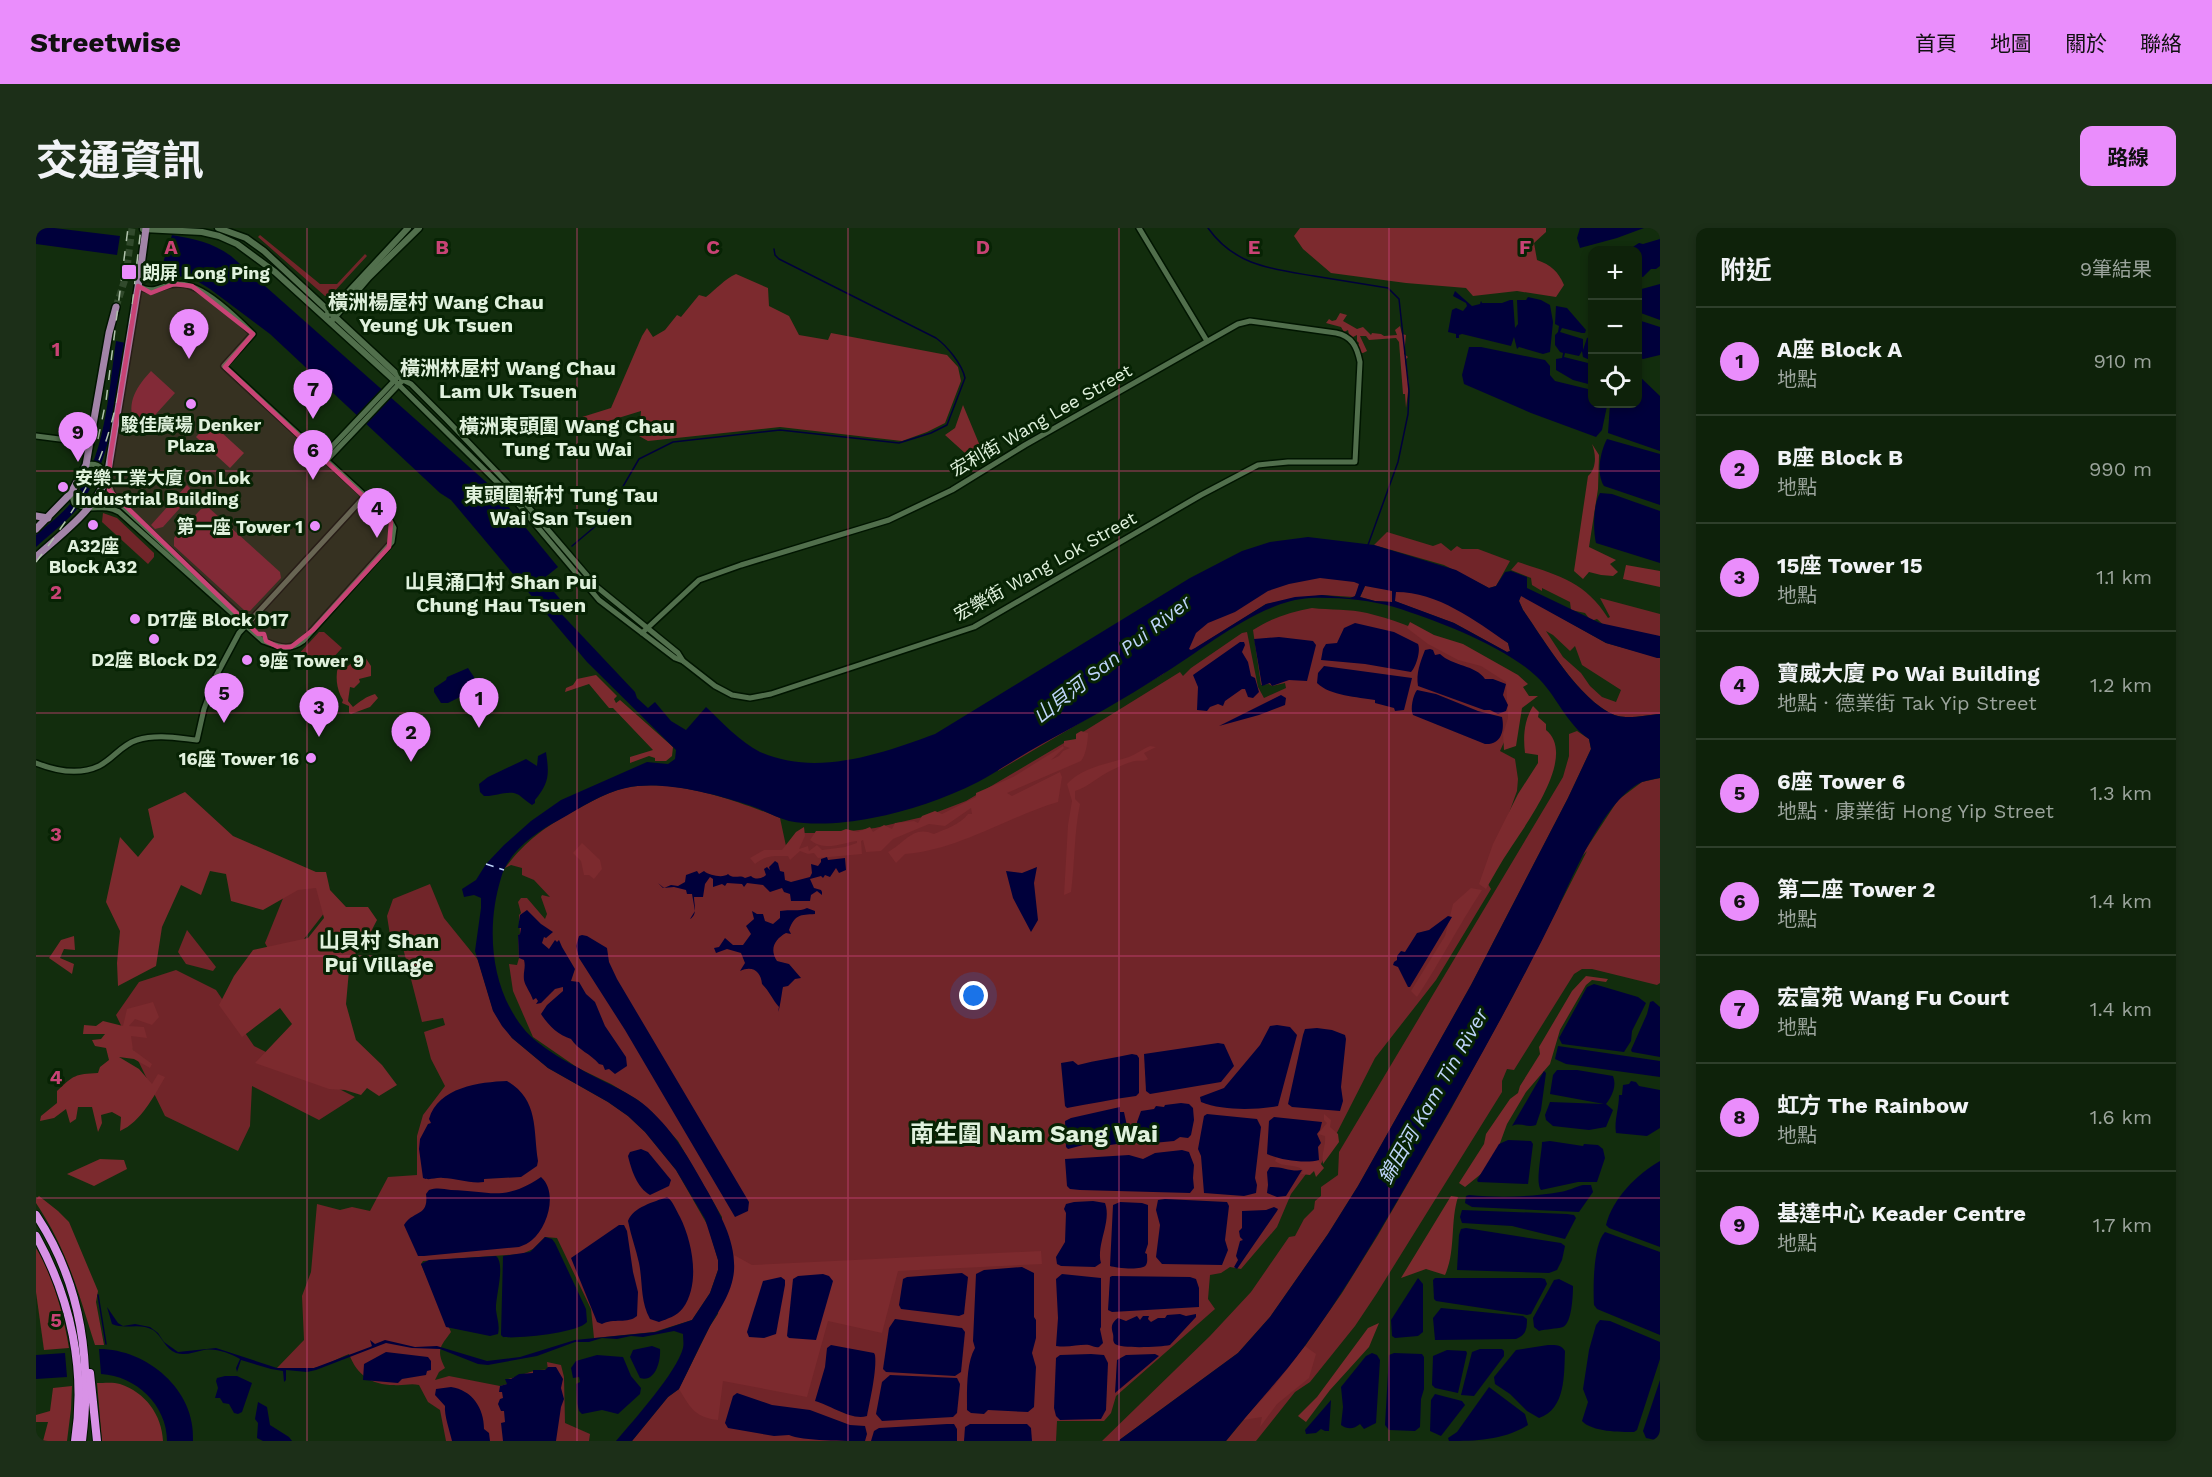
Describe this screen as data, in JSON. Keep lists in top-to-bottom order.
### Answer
{
  "streets": {
    "main road": ["宏樂街 Wang Lok Street"],
    "street": ["宏利街 Wang Lee Street"]
  },
  "crossings": [
    ["宏利街 Wang Lee Street", "宏樂街 Wang Lok Street"]
  ],
  "districts": [
    "橫洲楊屋村 Wang Chau Yeung Uk Tsuen",
    "橫洲林屋村 Wang Chau Lam Uk Tsuen",
    "橫洲東頭圍 Wang Chau Tung Tau Wai",
    "東頭圍新村 Tung Tau Wai San Tsuen",
    "山貝涌口村 Shan Pui Chung Hau Tsuen",
    "山貝村 Shan Pui Village",
    "南生圍 Nam Sang Wai"
  ],
  "water": ["山貝河 San Pui River", "錦田河 Kam Tin River"],
  "places": {
    "transit": ["朗屏 Long Ping"],
    "other": [
      "駿佳廣場 Denker Plaza",
      "安樂工業大廈 On Lok Industrial Building",
      "A32座 Block A32",
      "第一座 Tower 1",
      "D17座 Block D17",
      "D2座 Block D2",
      "9座 Tower 9",
      "16座 Tower 16"
    ]
  },
  "page": {
    "header": "Streetwise",
    "nav": [
      "首頁",
      "地圖",
      "關於",
      "聯絡"
    ],
    "title": "交通資訊",
    "buttons": "路線",
    "heading": ["附近", "9筆結果"],
    "map_buttons": ["+", "−"],
    "list": [
      {
        "mark": "1",
        "name": "A座 Block A",
        "note": "地點",
        "value": "910 m"
      },
      {
        "mark": "2",
        "name": "B座 Block B",
        "note": "地點",
        "value": "990 m"
      },
      {
        "mark": "3",
        "name": "15座 Tower 15",
        "note": "地點",
        "value": "1.1 km"
      },
      {
        "mark": "4",
        "name": "寶威大廈 Po Wai Building",
        "note": "地點 · 德業街 Tak Yip Street",
        "value": "1.2 km"
      },
      {
        "mark": "5",
        "name": "6座 Tower 6",
        "note": "地點 · 康業街 Hong Yip Street",
        "value": "1.3 km"
      },
      {
        "mark": "6",
        "name": "第二座 Tower 2",
        "note": "地點",
        "value": "1.4 km"
      },
      {
        "mark": "7",
        "name": "宏富苑 Wang Fu Court",
        "note": "地點",
        "value": "1.4 km"
      },
      {
        "mark": "8",
        "name": "虹方 The Rainbow",
        "note": "地點",
        "value": "1.6 km"
      },
      {
        "mark": "9",
        "name": "基達中心 Keader Centre",
        "note": "地點",
        "value": "1.7 km"
      }
    ],
    "pins": [
      "8",
      "7",
      "9",
      "6",
      "4",
      "5",
      "1",
      "3",
      "2"
    ]
  },
  "grid": {
    "columns": [
      "A",
      "B",
      "C",
      "D",
      "E",
      "F"
    ],
    "rows": [
      "1",
      "2",
      "3",
      "4",
      "5"
    ]
  }
}
